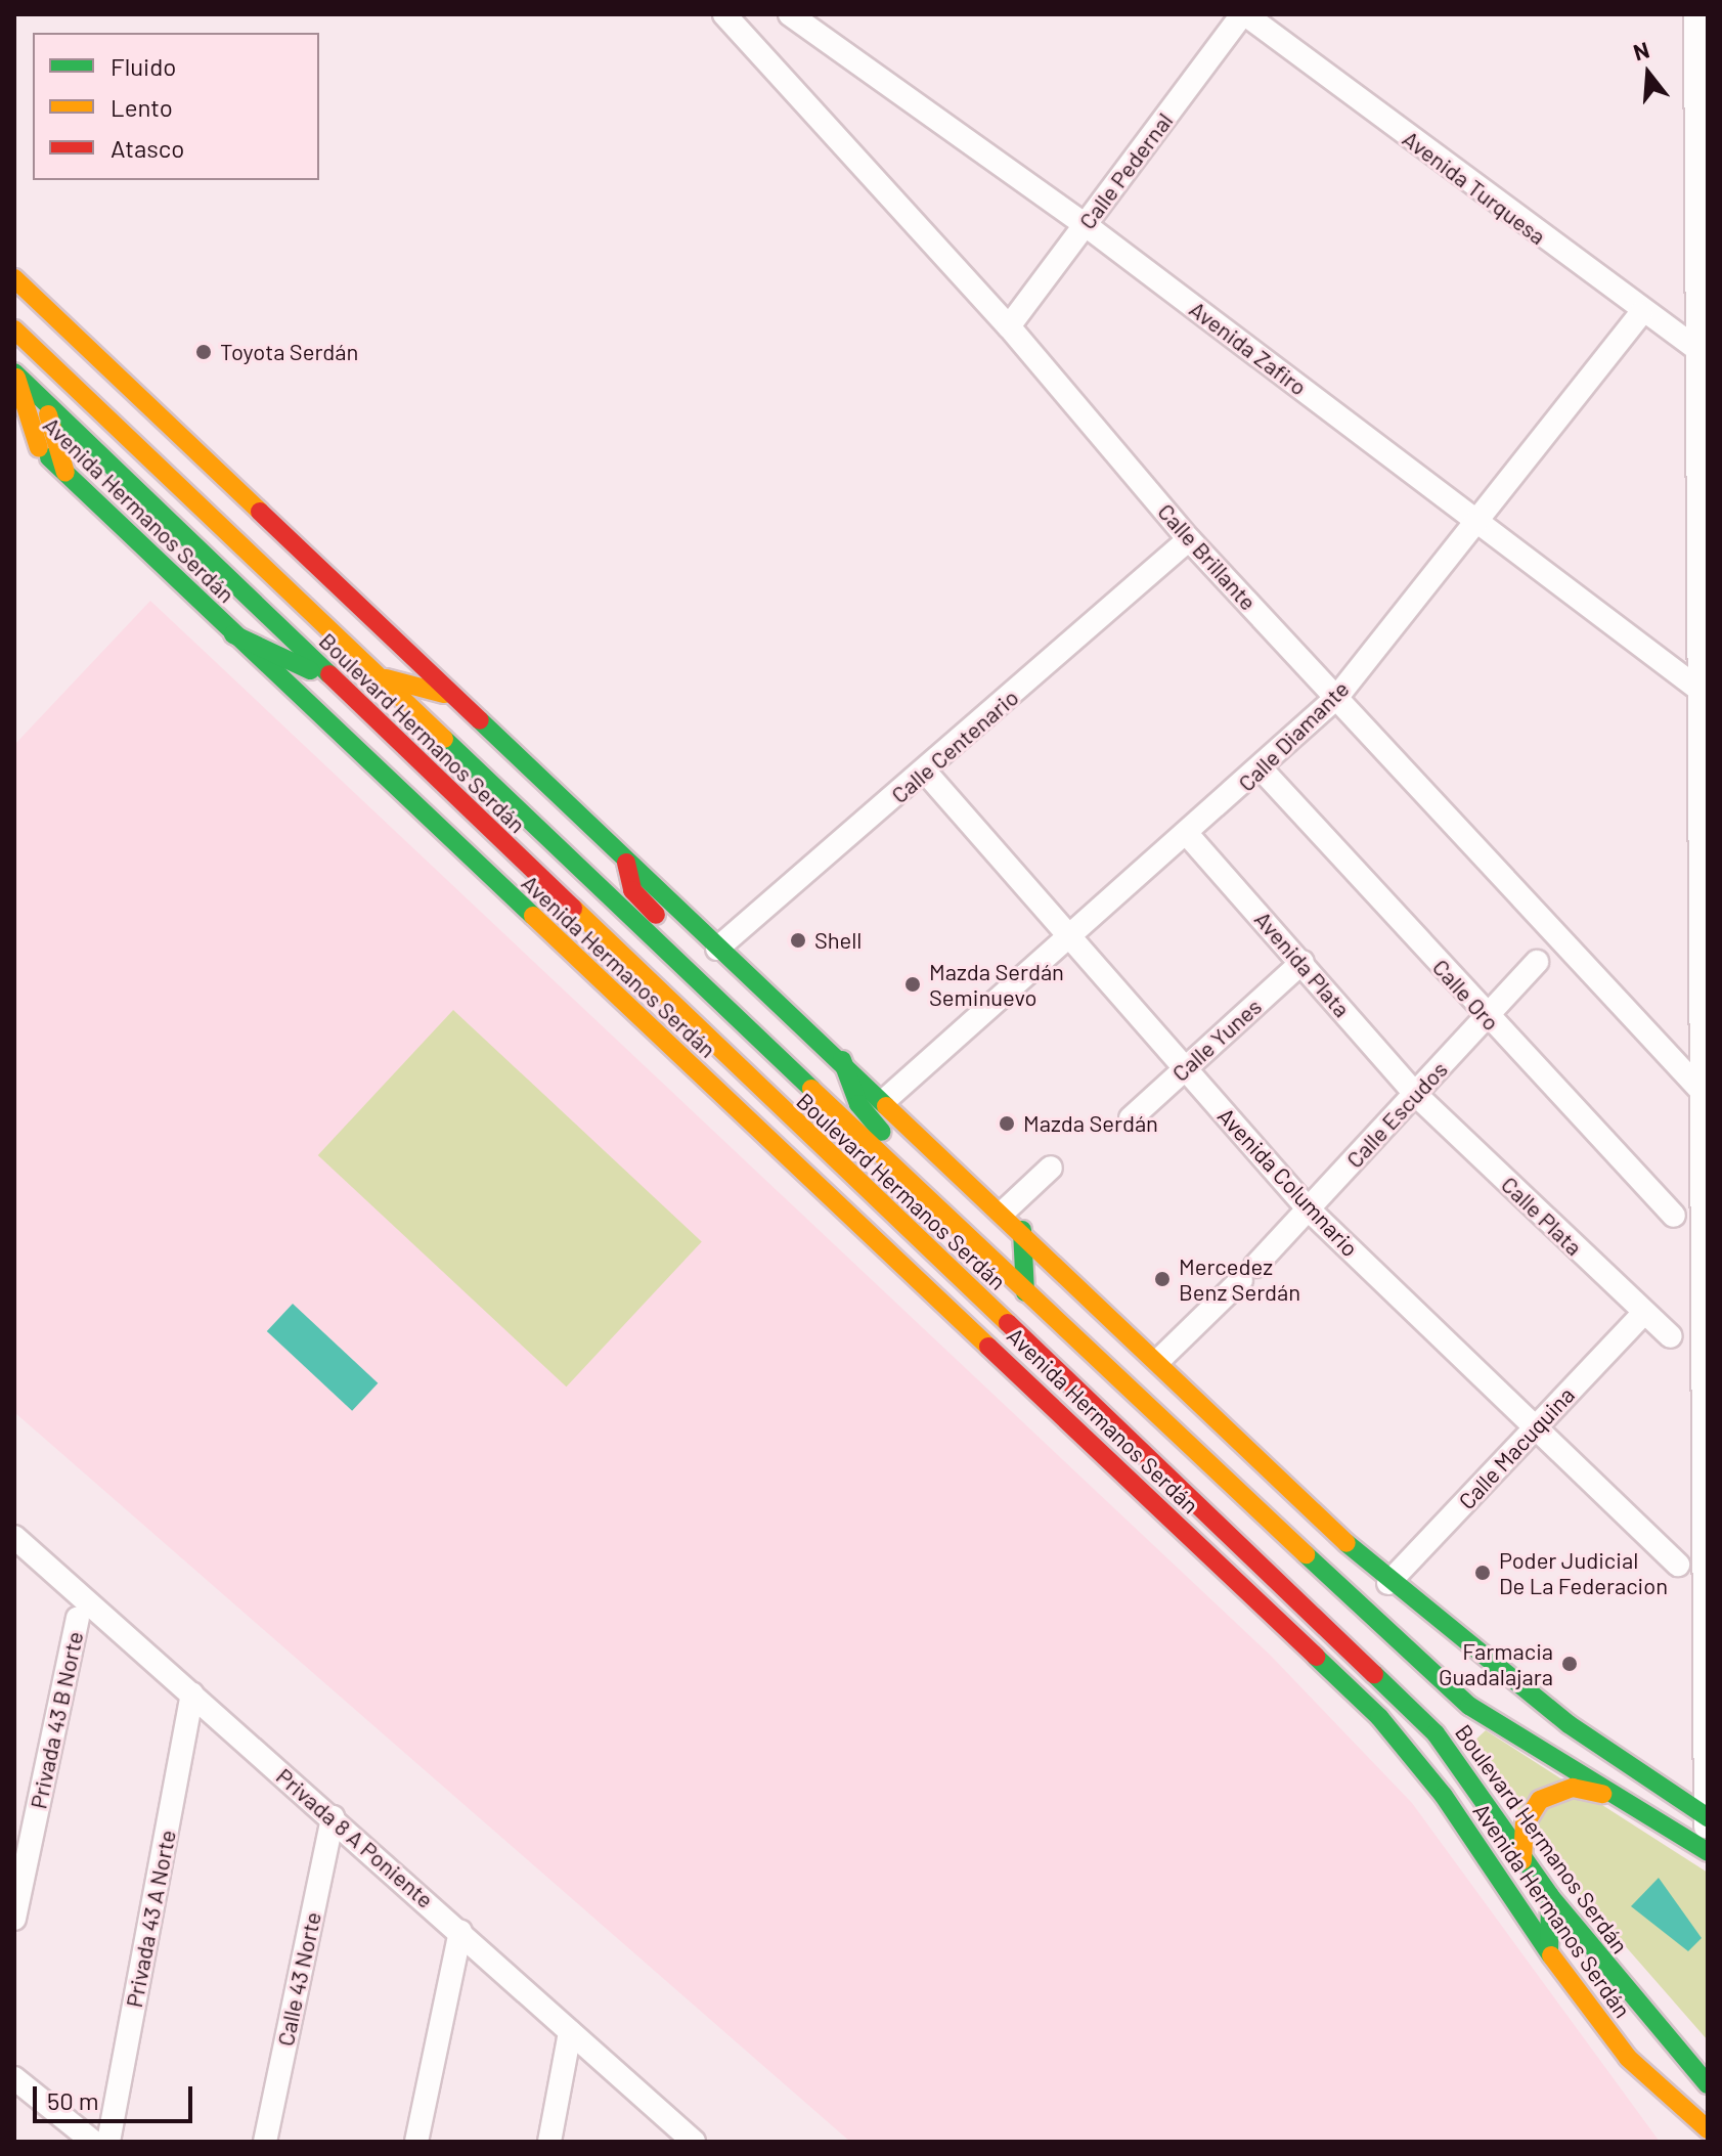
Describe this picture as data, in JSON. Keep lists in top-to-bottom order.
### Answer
{
  "streets": {
    "main road": ["Avenida Hermanos Serdán", "Boulevard Hermanos Serdán"],
    "street": [
      "Calle Pedernal",
      "Avenida Turquesa",
      "Avenida Zafiro",
      "Calle Brillante",
      "Calle Diamante",
      "Calle Centenario",
      "Avenida Plata",
      "Calle Oro",
      "Calle Yunes",
      "Calle Escudos",
      "Avenida Columnario",
      "Calle Plata",
      "Calle Macuquina",
      "Privada 43 B Norte",
      "Privada 8 A Poniente",
      "Privada 43 A Norte",
      "Calle 43 Norte"
    ]
  },
  "crossings": [
    ["Calle Pedernal", "Avenida Turquesa"],
    ["Calle Pedernal", "Avenida Zafiro"],
    ["Calle Pedernal", "Calle Brillante"],
    ["Avenida Turquesa", "Calle Diamante"],
    ["Avenida Zafiro", "Calle Diamante"],
    ["Calle Brillante", "Calle Diamante"],
    ["Calle Brillante", "Calle Centenario"],
    ["Calle Diamante", "Avenida Plata"],
    ["Calle Diamante", "Calle Oro"],
    ["Calle Diamante", "Avenida Columnario"],
    ["Calle Centenario", "Avenida Columnario"],
    ["Avenida Plata", "Calle Yunes"],
    ["Avenida Plata", "Calle Escudos"],
    ["Avenida Plata", "Calle Plata"],
    ["Calle Oro", "Calle Escudos"],
    ["Calle Yunes", "Avenida Columnario"],
    ["Calle Escudos", "Avenida Columnario"],
    ["Calle Escudos", "Calle Plata"],
    ["Avenida Columnario", "Calle Macuquina"],
    ["Calle Plata", "Calle Macuquina"],
    ["Privada 8 A Poniente", "Privada 43 A Norte"],
    ["Privada 8 A Poniente", "Calle 43 Norte"]
  ],
  "places": [
    "Toyota Serdán",
    "Shell",
    "Mazda Serdán Seminuevo",
    "Mazda Serdán",
    "Mercedez Benz Serdán",
    "Poder Judicial De La Federacion",
    "Farmacia Guadalajara"
  ],
  "legend": ["Fluido", "Lento", "Atasco"],
  "scale_bar": "50 m",
  "north": "top"
}
